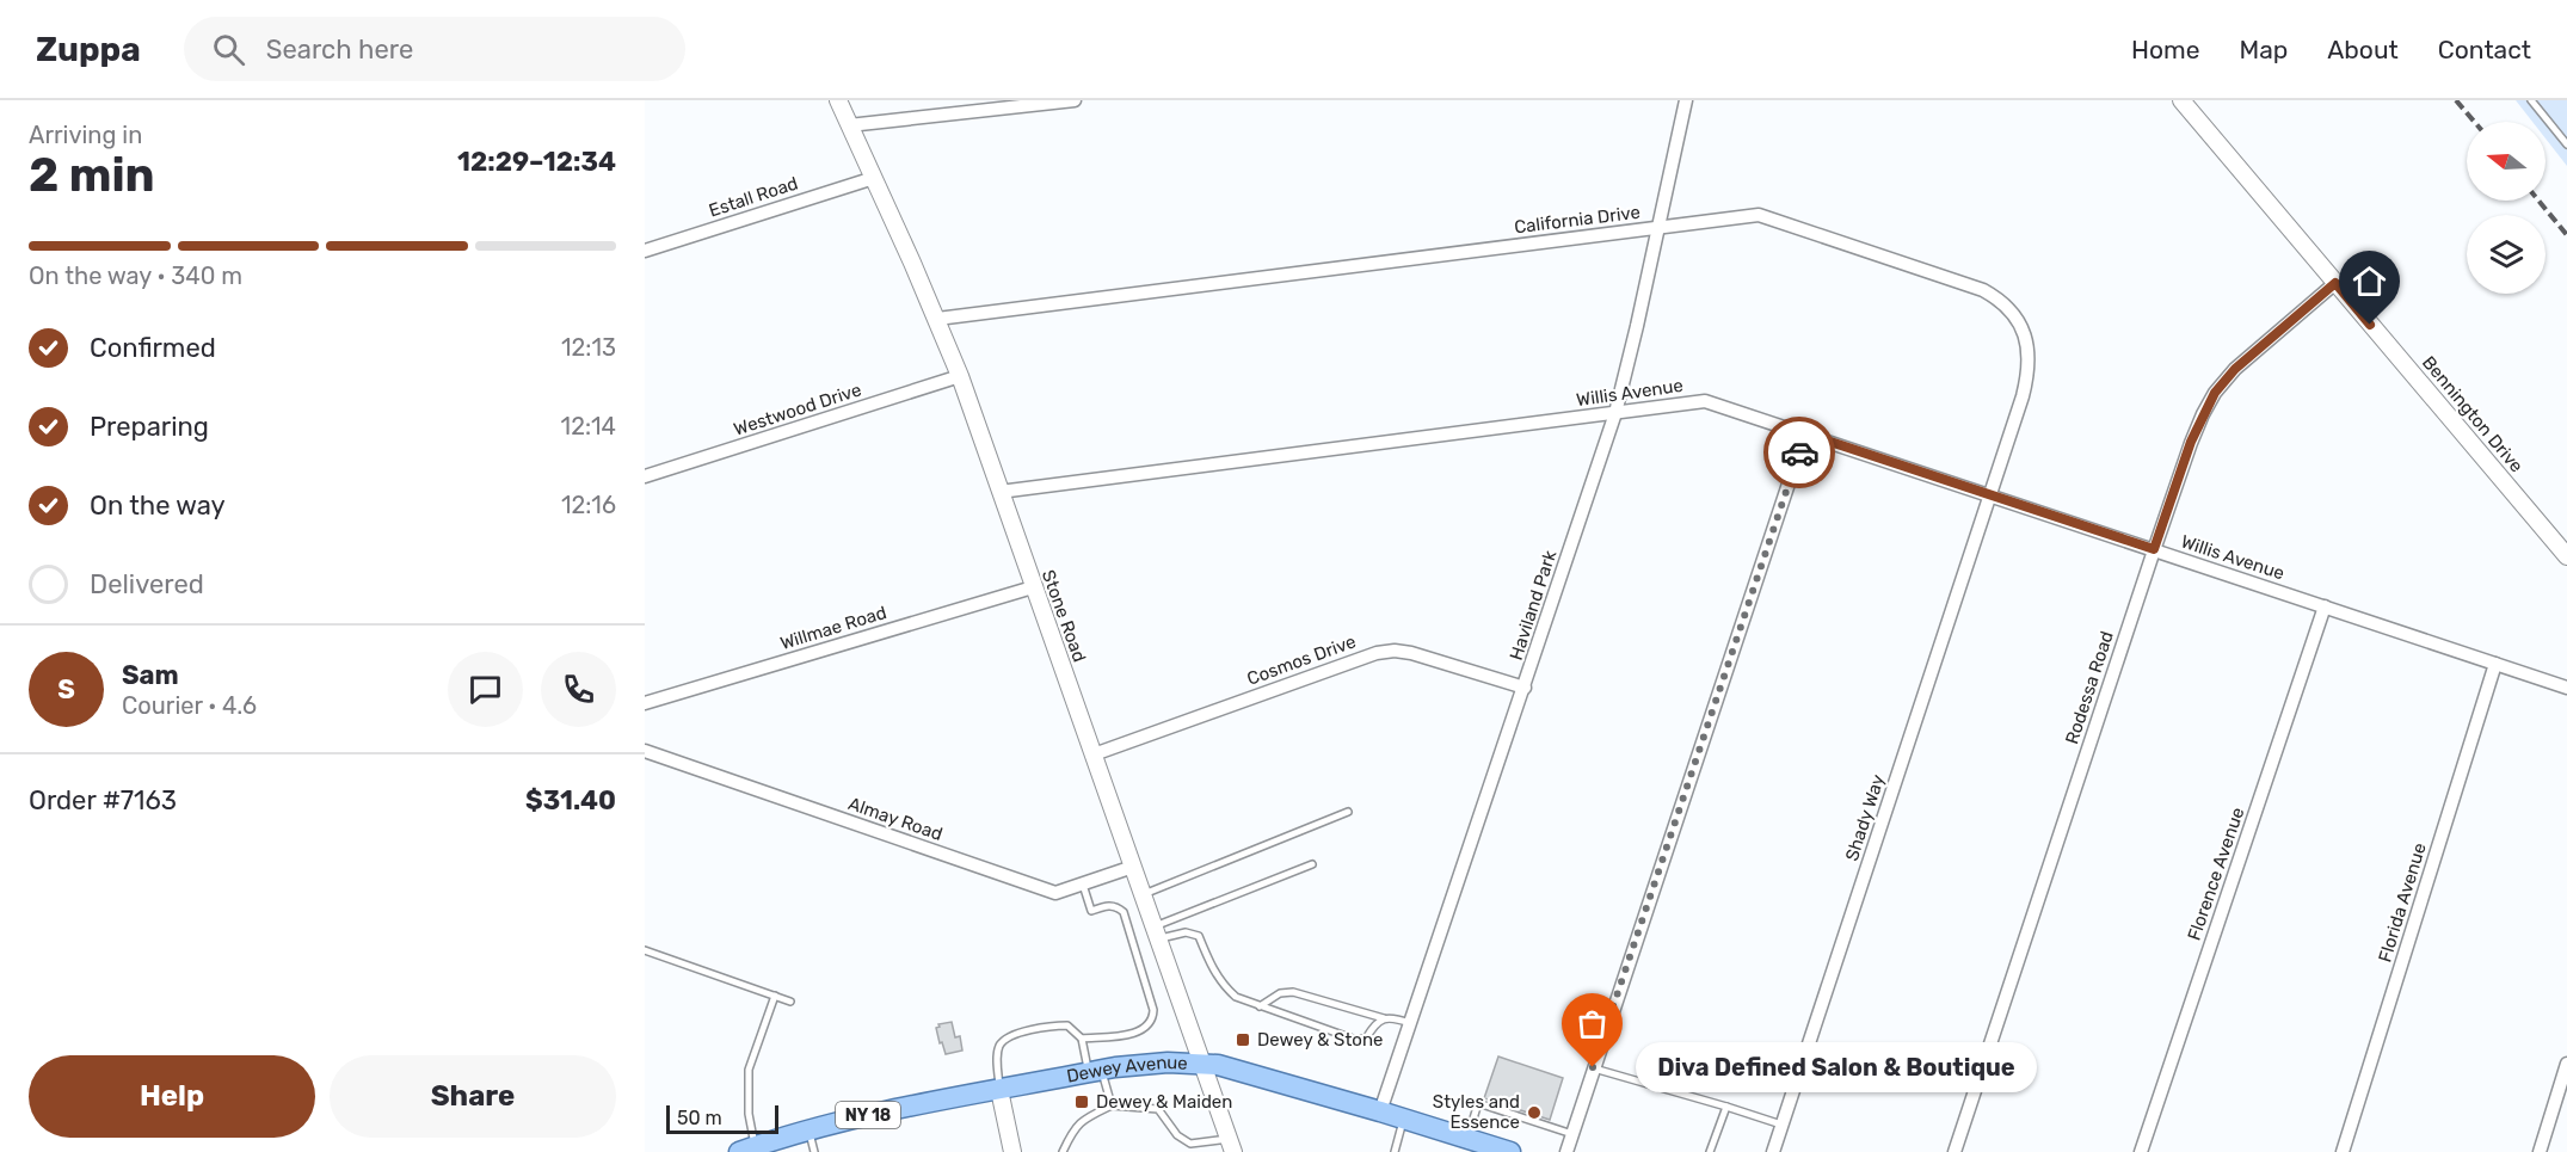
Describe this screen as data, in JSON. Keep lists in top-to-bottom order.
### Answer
{
  "streets": {
    "main road": ["Dewey Avenue", "NY 18"],
    "street": [
      "Estall Road",
      "California Drive",
      "Willis Avenue",
      "Westwood Drive",
      "Bennington Drive",
      "Haviland Park",
      "Stone Road",
      "Willmae Road",
      "Cosmos Drive",
      "Rodessa Road",
      "Shady Way",
      "Almay Road",
      "Florence Avenue",
      "Florida Avenue"
    ]
  },
  "crossings": [
    ["Estall Road", "Stone Road"],
    ["California Drive", "Willis Avenue"],
    ["California Drive", "Haviland Park"],
    ["California Drive", "Stone Road"],
    ["California Drive", "Shady Way"],
    ["Willis Avenue", "Haviland Park"],
    ["Willis Avenue", "Stone Road"],
    ["Willis Avenue", "Rodessa Road"],
    ["Willis Avenue", "Shady Way"],
    ["Willis Avenue", "Florence Avenue"],
    ["Willis Avenue", "Florida Avenue"],
    ["Westwood Drive", "Stone Road"],
    ["Bennington Drive", "Rodessa Road"],
    ["Haviland Park", "Cosmos Drive"],
    ["Haviland Park", "Dewey Avenue"],
    ["Stone Road", "Willmae Road"],
    ["Stone Road", "Cosmos Drive"],
    ["Stone Road", "Almay Road"],
    ["Stone Road", "Dewey Avenue"]
  ],
  "places": {
    "transit": ["Dewey & Stone", "Dewey & Maiden"],
    "other": ["Diva Defined Salon & Boutique", "Styles and Essence"]
  },
  "scale_bar": "50 m",
  "north": "left",
  "page": {
    "header": "Zuppa",
    "search": "Search here",
    "nav": [
      "Home",
      "Map",
      "About",
      "Contact"
    ],
    "heading": ["2 min", "Arriving in", "12:29–12:34"],
    "panel": [
      "Sam",
      "Courier · 4.6",
      "Order #7163",
      "$31.40"
    ],
    "bar": "On the way · 340 m",
    "list": [
      ["Confirmed", "12:13"],
      ["Preparing", "12:14"],
      ["On the way", "12:16"],
      "Delivered"
    ],
    "round": "S",
    "buttons": ["Help", "Share"],
    "bubble": "Diva Defined Salon & Boutique",
    "scale": "50 m"
  }
}
